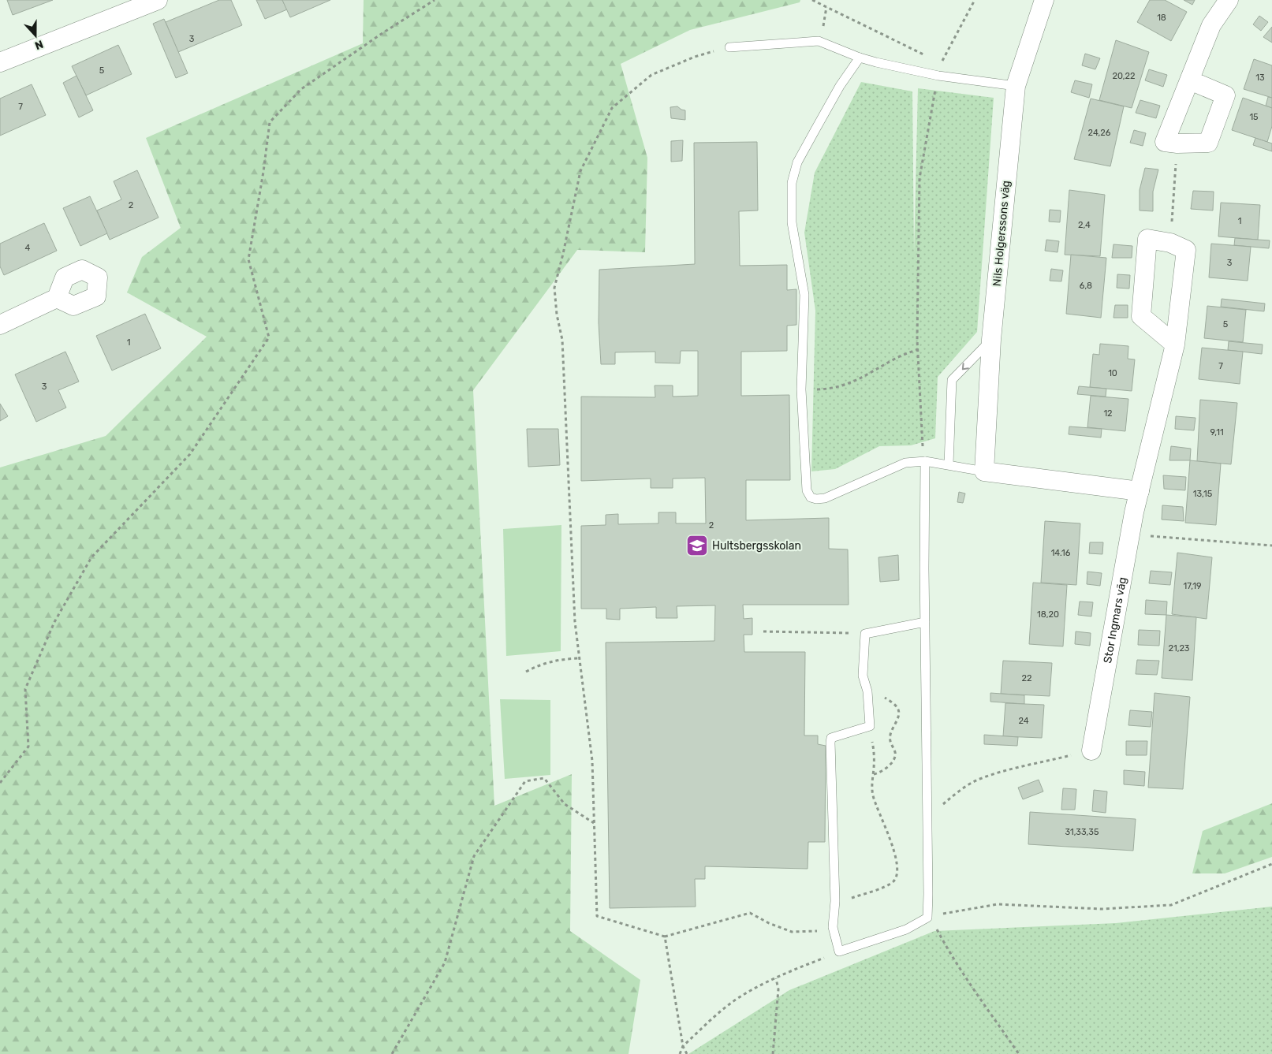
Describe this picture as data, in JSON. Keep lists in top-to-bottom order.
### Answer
{
  "streets": {
    "street": ["Nils Holgerssons väg", "Stor Ingmars väg"]
  },
  "places": {
    "school or university": ["Hultsbergsskolan"]
  },
  "house_numbers": [
    "18",
    "3",
    "5",
    "20,22",
    "13",
    "7",
    "15",
    "24,26",
    "2",
    "1",
    "2,4",
    "4",
    "3",
    "6,8",
    "5",
    "1",
    "7",
    "10",
    "3",
    "12",
    "9,11",
    "13,15",
    "2",
    "14.16",
    "17,19",
    "18,20",
    "21,23",
    "22",
    "24",
    "31,33,35"
  ],
  "north": "bottom"
}
